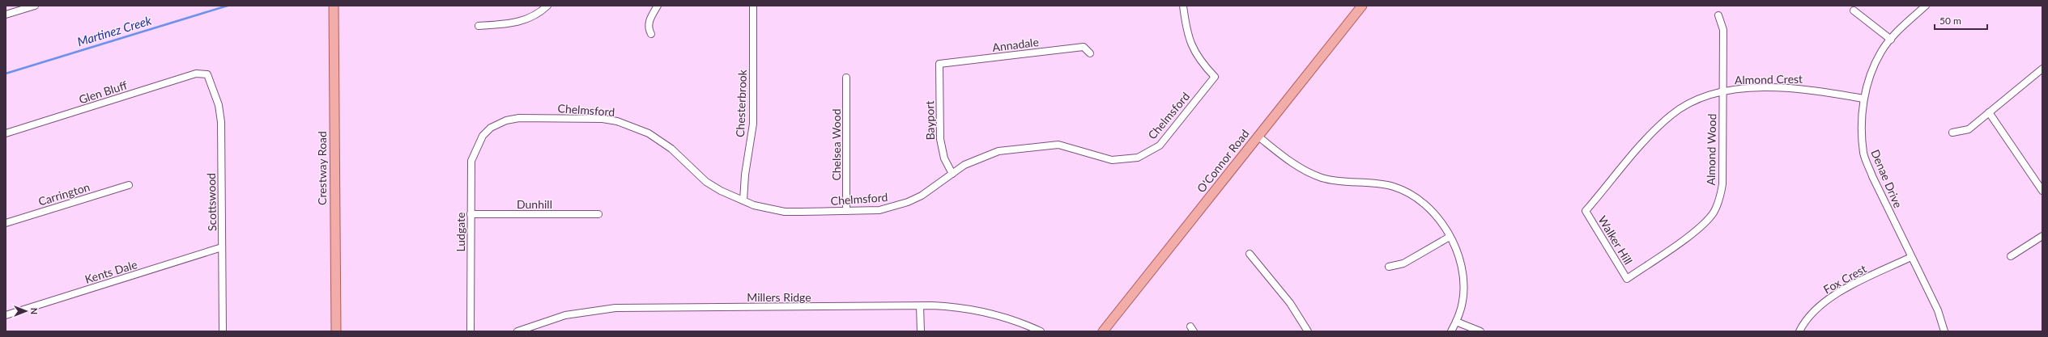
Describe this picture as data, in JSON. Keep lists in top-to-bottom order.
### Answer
{
  "streets": {
    "main road": ["O'Connor Road", "Crestway Road"],
    "street": [
      "Annadale",
      "Almond Crest",
      "Glen Bluff",
      "Chesterbrook",
      "Chelmsford",
      "Bayport",
      "Chelsea Wood",
      "Almond Wood",
      "Denae Drive",
      "Carrington",
      "Scottswood",
      "Dunhill",
      "Ludgate",
      "Walker Hill",
      "Kents Dale",
      "Fox Crest",
      "Millers Ridge"
    ]
  },
  "crossings": [
    ["Annadale", "Bayport"],
    ["Almond Crest", "Almond Wood"],
    ["Almond Crest", "Denae Drive"],
    ["Almond Crest", "Walker Hill"],
    ["Glen Bluff", "Scottswood"],
    ["Chesterbrook", "Chelmsford"],
    ["Chelmsford", "Bayport"],
    ["Chelmsford", "Chelsea Wood"],
    ["Chelmsford", "Ludgate"],
    ["Almond Wood", "Walker Hill"],
    ["Denae Drive", "Fox Crest"],
    ["Scottswood", "Kents Dale"],
    ["Dunhill", "Ludgate"]
  ],
  "water": ["Martinez Creek"],
  "scale_bar": "50 m",
  "north": "right"
}
